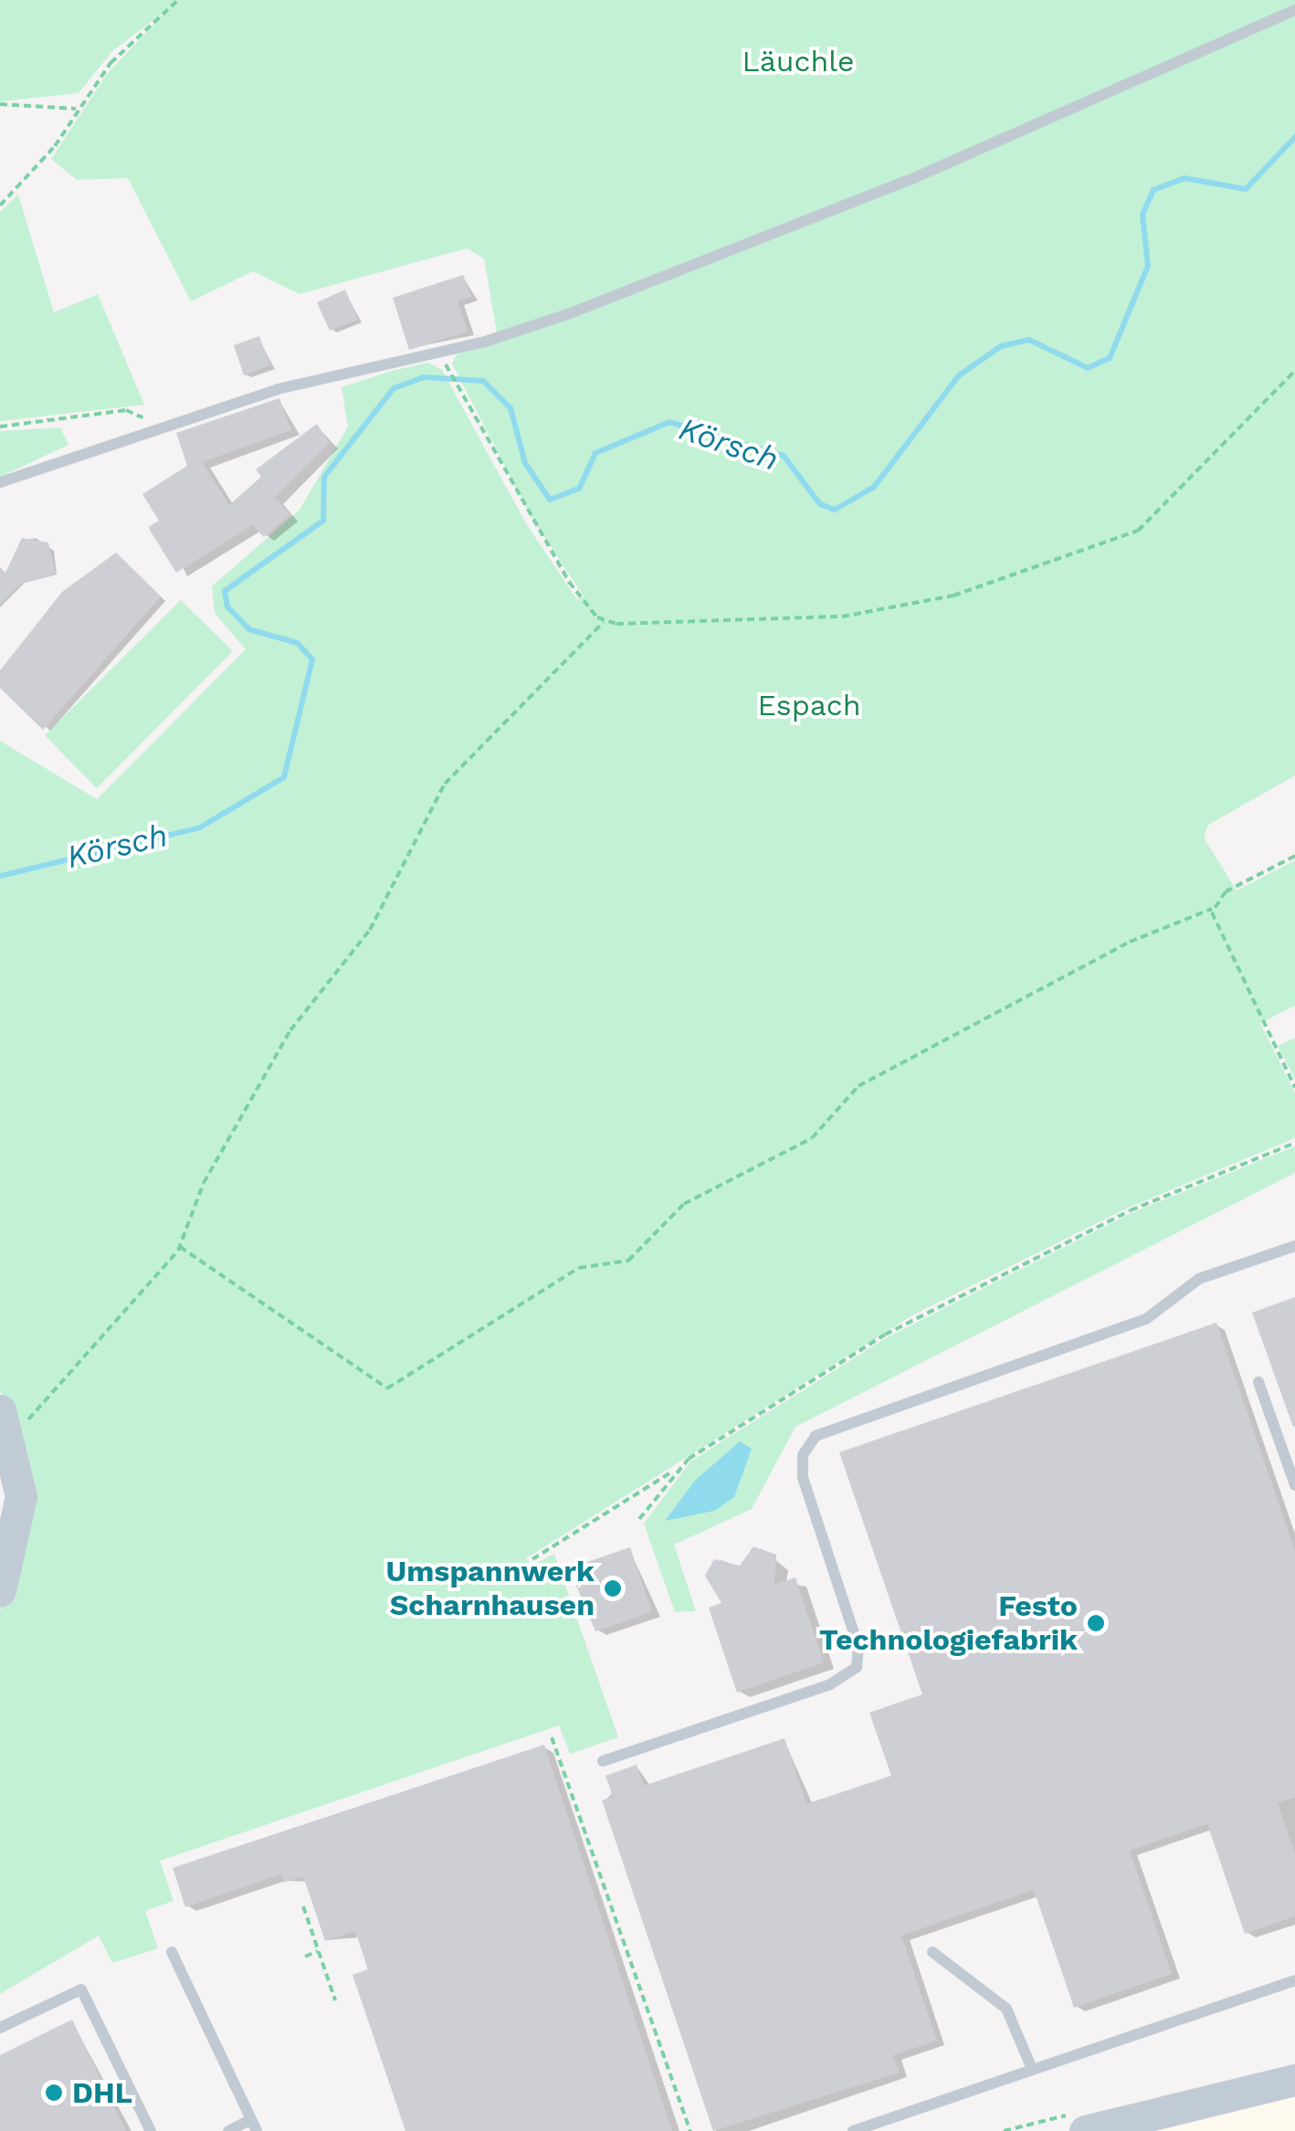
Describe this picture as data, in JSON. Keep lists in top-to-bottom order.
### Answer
{
  "water": ["Körsch"],
  "parks": ["Läuchle", "Espach"],
  "places": ["Umspannwerk Scharnhausen", "Festo Technologiefabrik", "DHL"]
}
